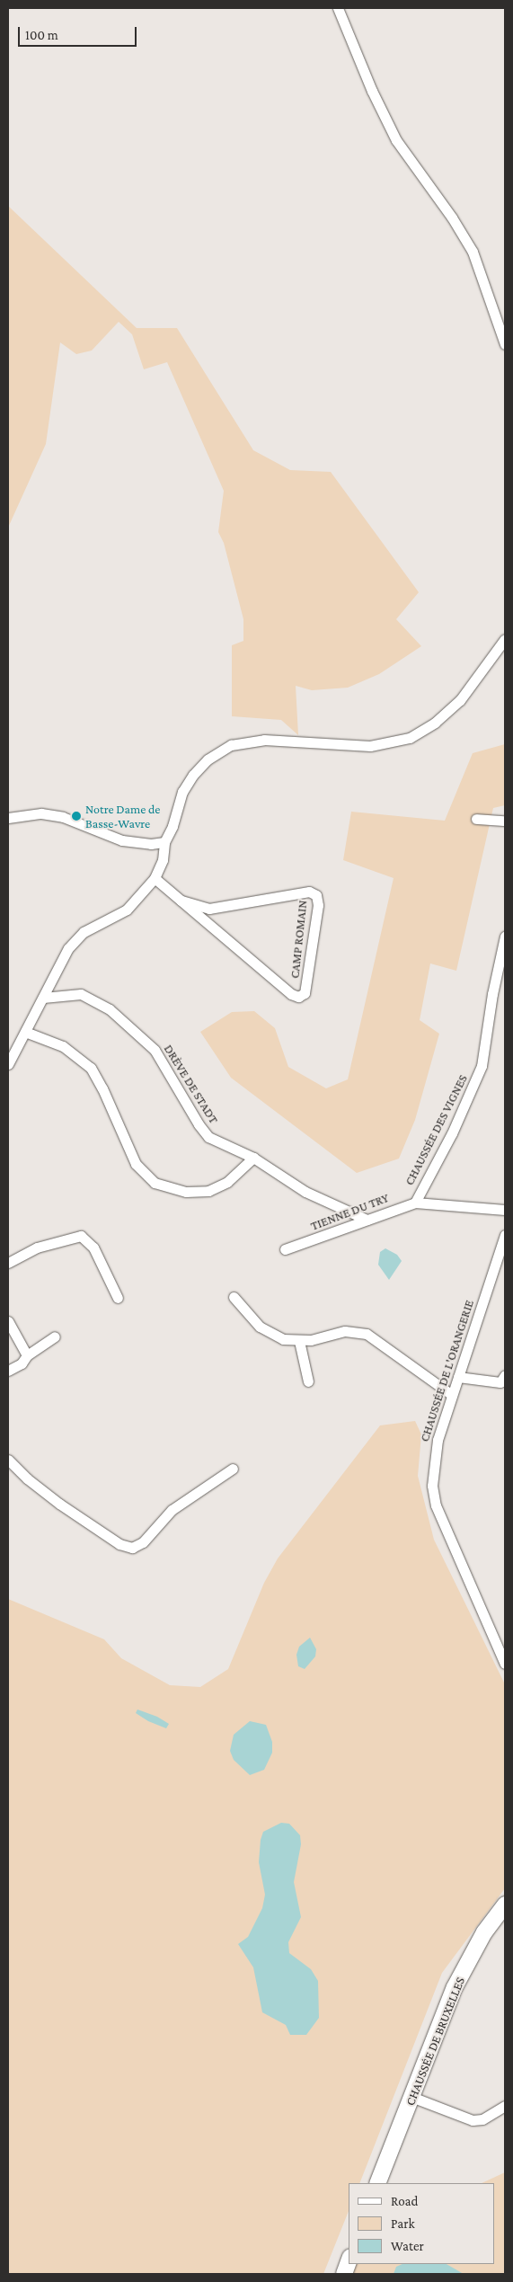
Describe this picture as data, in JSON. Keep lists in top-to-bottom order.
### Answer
{
  "streets": {
    "main road": ["CHAUSSÉE DE BRUXELLES"],
    "street": [
      "CAMP ROMAIN",
      "DRÈVE DE STADT",
      "CHAUSSÉE DES VIGNES",
      "TIENNE DU TRY",
      "CHAUSSÉE DE L'ORANGERIE"
    ]
  },
  "crossings": [
    ["DRÈVE DE STADT", "TIENNE DU TRY"],
    ["CHAUSSÉE DES VIGNES", "TIENNE DU TRY"]
  ],
  "places": ["Notre Dame de Basse-Wavre"],
  "legend": ["Road", "Park", "Water"],
  "scale_bar": "100 m"
}
